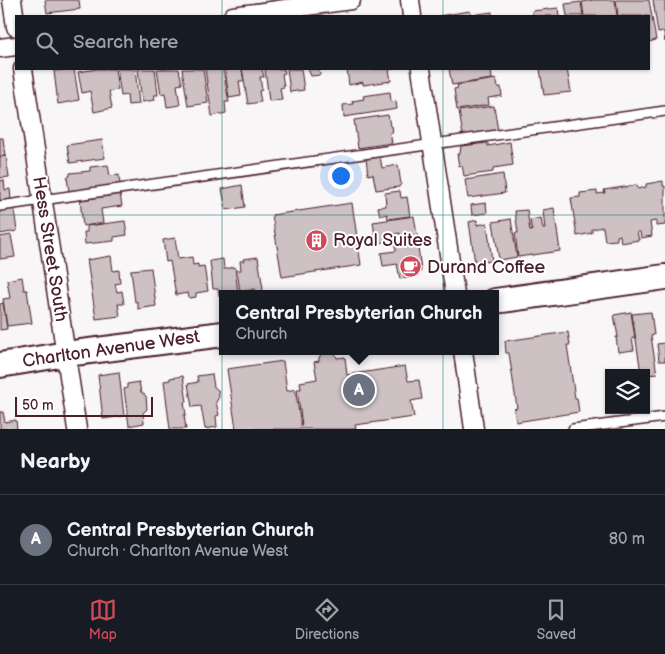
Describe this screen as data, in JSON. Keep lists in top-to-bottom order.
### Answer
{
  "streets": {
    "street": ["Hess Street South", "Charlton Avenue West"]
  },
  "crossings": [
    ["Hess Street South", "Charlton Avenue West"]
  ],
  "places": {
    "building": ["Royal Suites"],
    "cafe": ["Durand Coffee"]
  },
  "scale_bar": "50 m",
  "page": {
    "search": "Search here",
    "popup": ["Central Presbyterian Church", "Church"],
    "pins": "A",
    "scale": "50 m",
    "heading": "Nearby",
    "list": [
      {
        "mark": "A",
        "name": "Central Presbyterian Church",
        "note": "Church · Charlton Avenue West",
        "value": "80 m"
      }
    ],
    "nav": ["Map", "Directions", "Saved"]
  }
}
